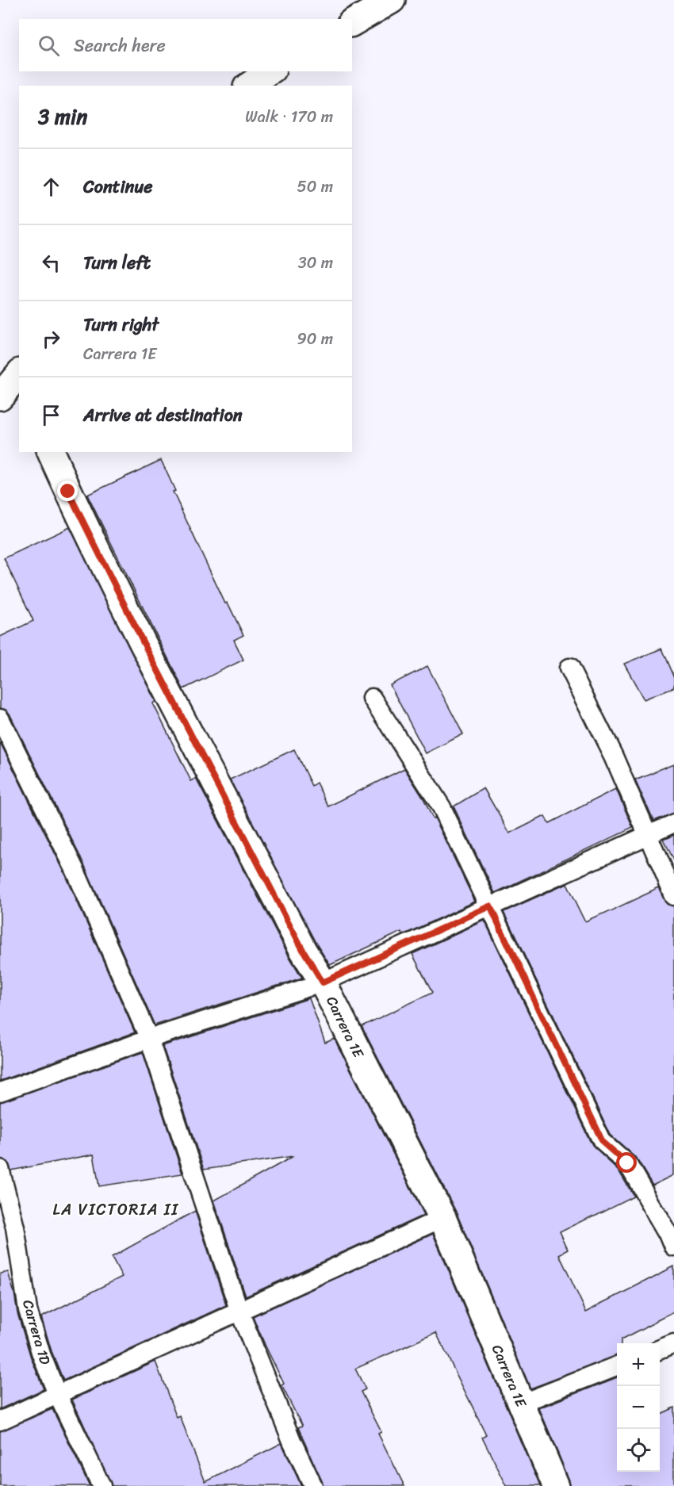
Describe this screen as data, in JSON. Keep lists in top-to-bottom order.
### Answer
{
  "streets": {
    "street": ["Carrera 1E"],
    "lane": ["Carrera 1D"]
  },
  "districts": ["LA VICTORIA II"],
  "page": {
    "search": "Search here",
    "heading": ["3 min", "Walk · 170 m"],
    "list": [
      ["Continue", "50 m"],
      ["Turn left", "30 m"],
      ["Turn right", "Carrera 1E", "90 m"],
      "Arrive at destination"
    ],
    "map_buttons": ["+", "−"]
  }
}
